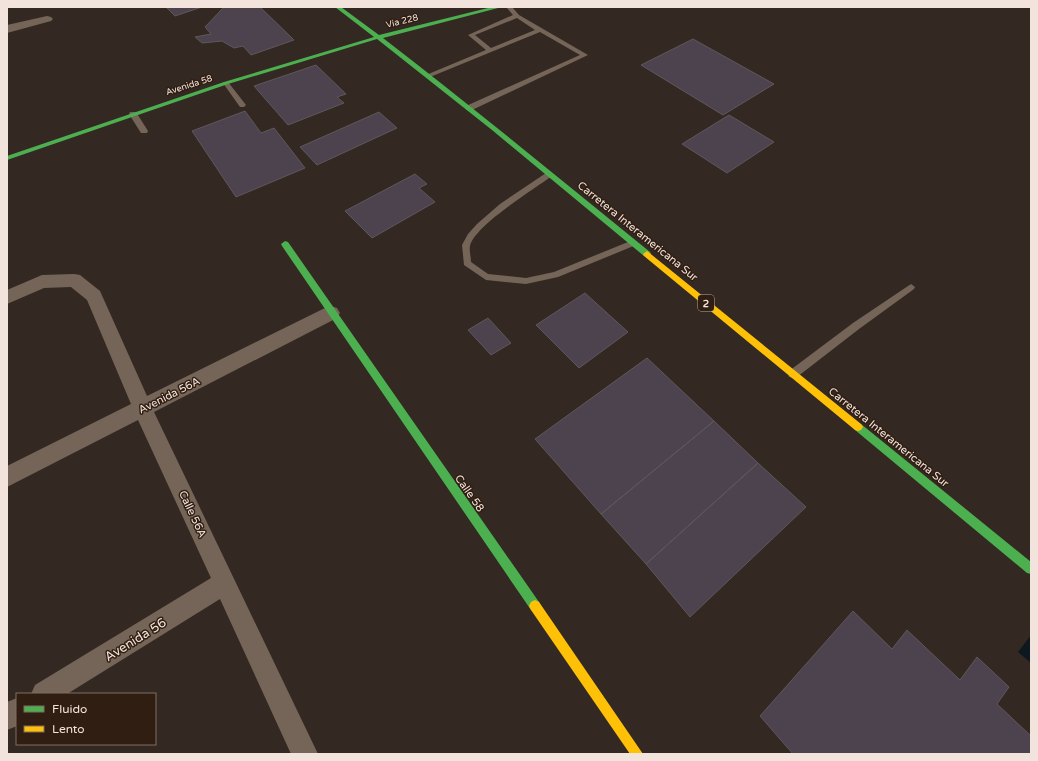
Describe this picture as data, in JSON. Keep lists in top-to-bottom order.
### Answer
{
  "streets": {
    "main road": [
      "Vía 228",
      "Avenida 58",
      "Carretera Interamericana Sur",
      "2",
      "Calle 58"
    ],
    "street": ["Avenida 56A", "Calle 56A", "Avenida 56"]
  },
  "crossings": [
    ["Vía 228", "Avenida 58"],
    ["Vía 228", "Carretera Interamericana Sur"],
    ["Avenida 58", "Carretera Interamericana Sur"],
    ["Avenida 56A", "Calle 58"],
    ["Avenida 56A", "Calle 56A"],
    ["Calle 56A", "Avenida 56"]
  ],
  "legend": ["Fluido", "Lento"]
}
